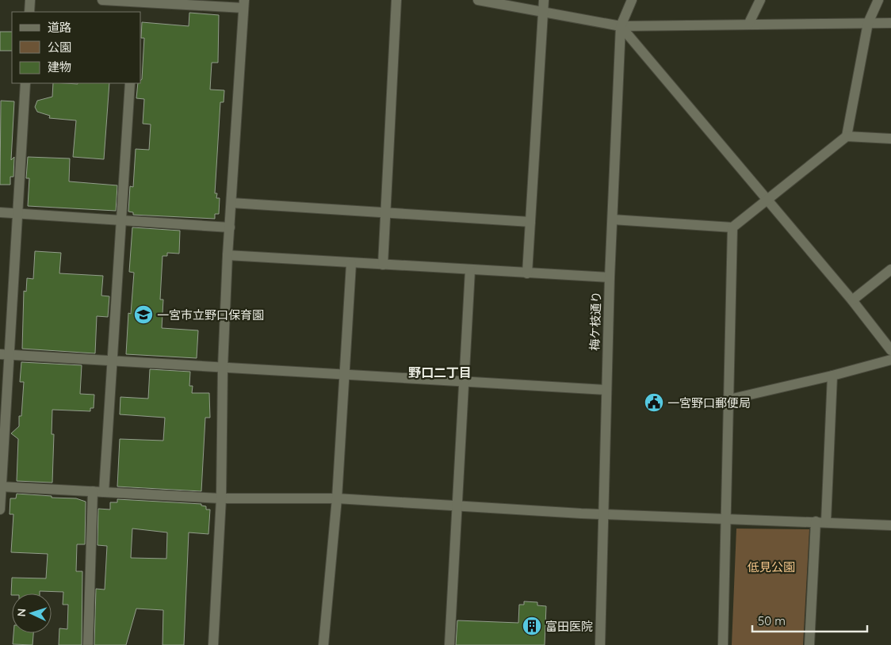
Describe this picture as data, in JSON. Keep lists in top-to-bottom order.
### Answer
{
  "streets": {
    "street": ["梅ケ枝通り"]
  },
  "districts": ["野口二丁目"],
  "parks": ["低見公園"],
  "places": {
    "school or university": ["一宮市立野口保育園"],
    "public building": ["一宮野口郵便局"],
    "building": ["富田医院"]
  },
  "legend": ["道路", "公園", "建物"],
  "scale_bar": "50 m",
  "north": "left"
}
